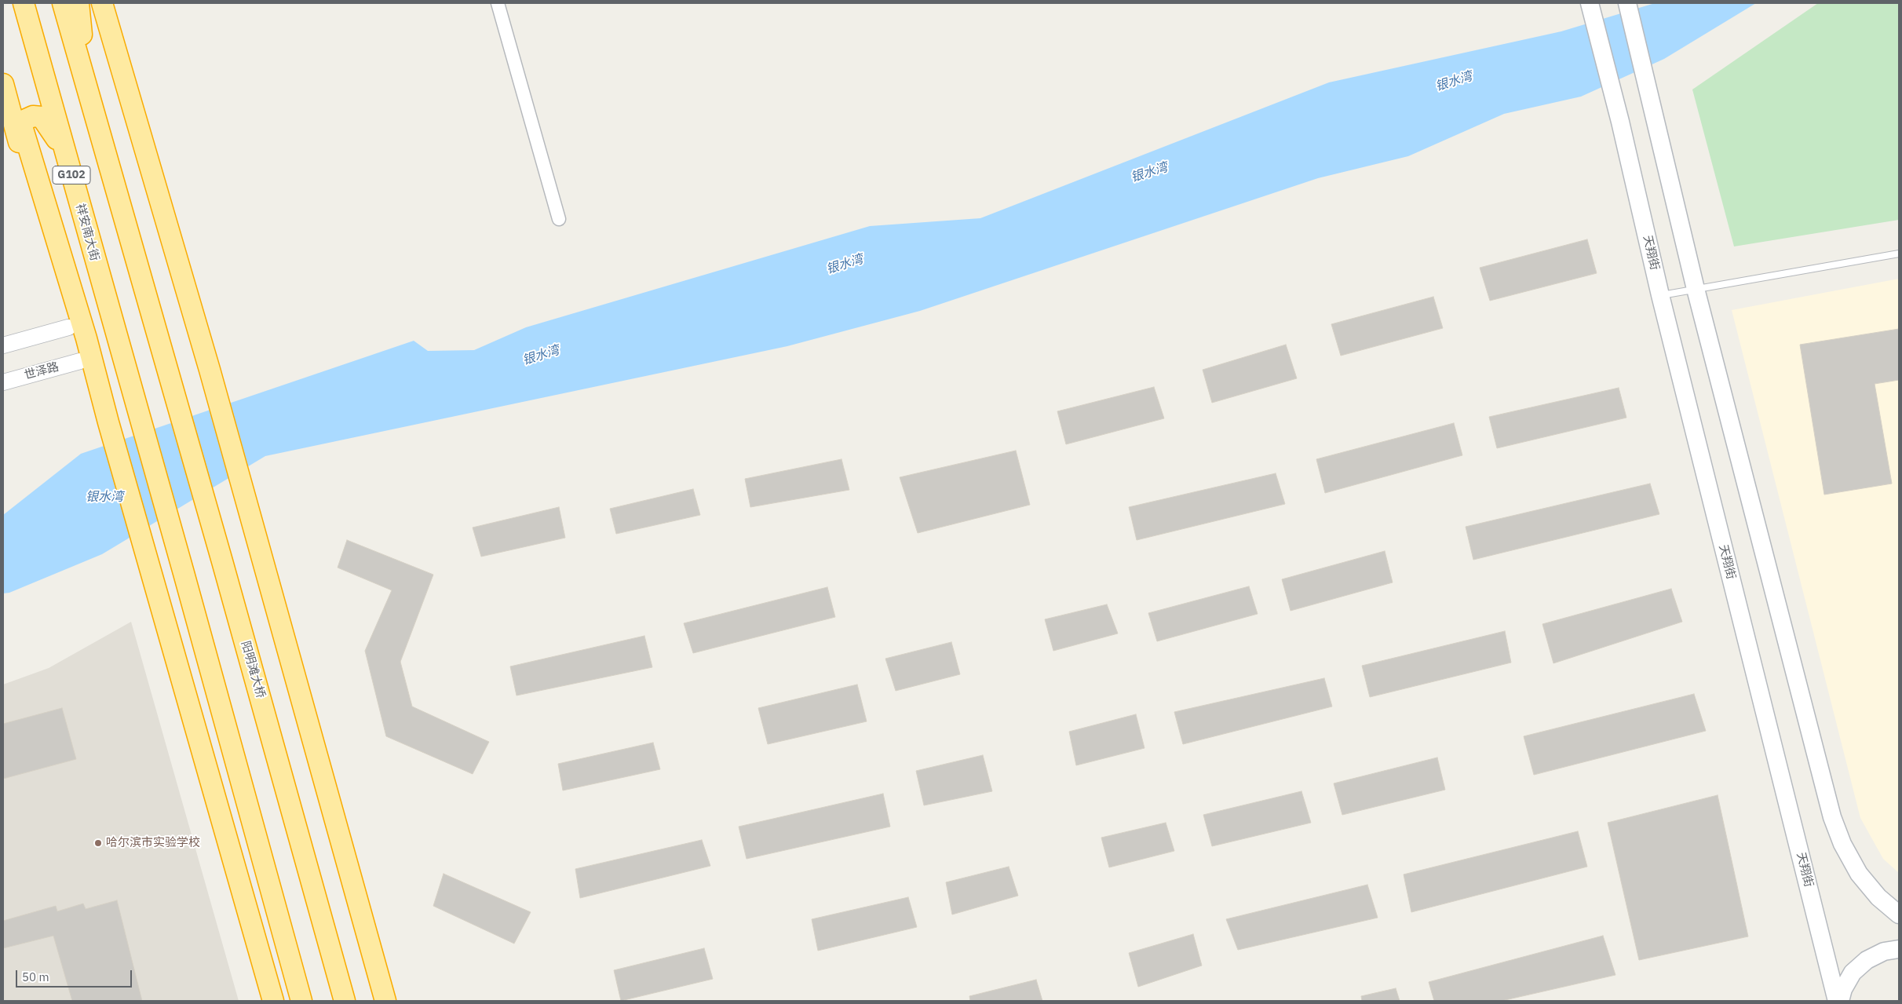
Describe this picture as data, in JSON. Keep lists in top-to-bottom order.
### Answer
{
  "streets": {
    "highway": ["G102", "祥安南大街", "阳明滩大桥"],
    "main road": ["天翔街"],
    "street": ["世泽路"]
  },
  "water": ["银水湾"],
  "places": ["哈尔滨市实验学校"],
  "scale_bar": "50 m"
}
